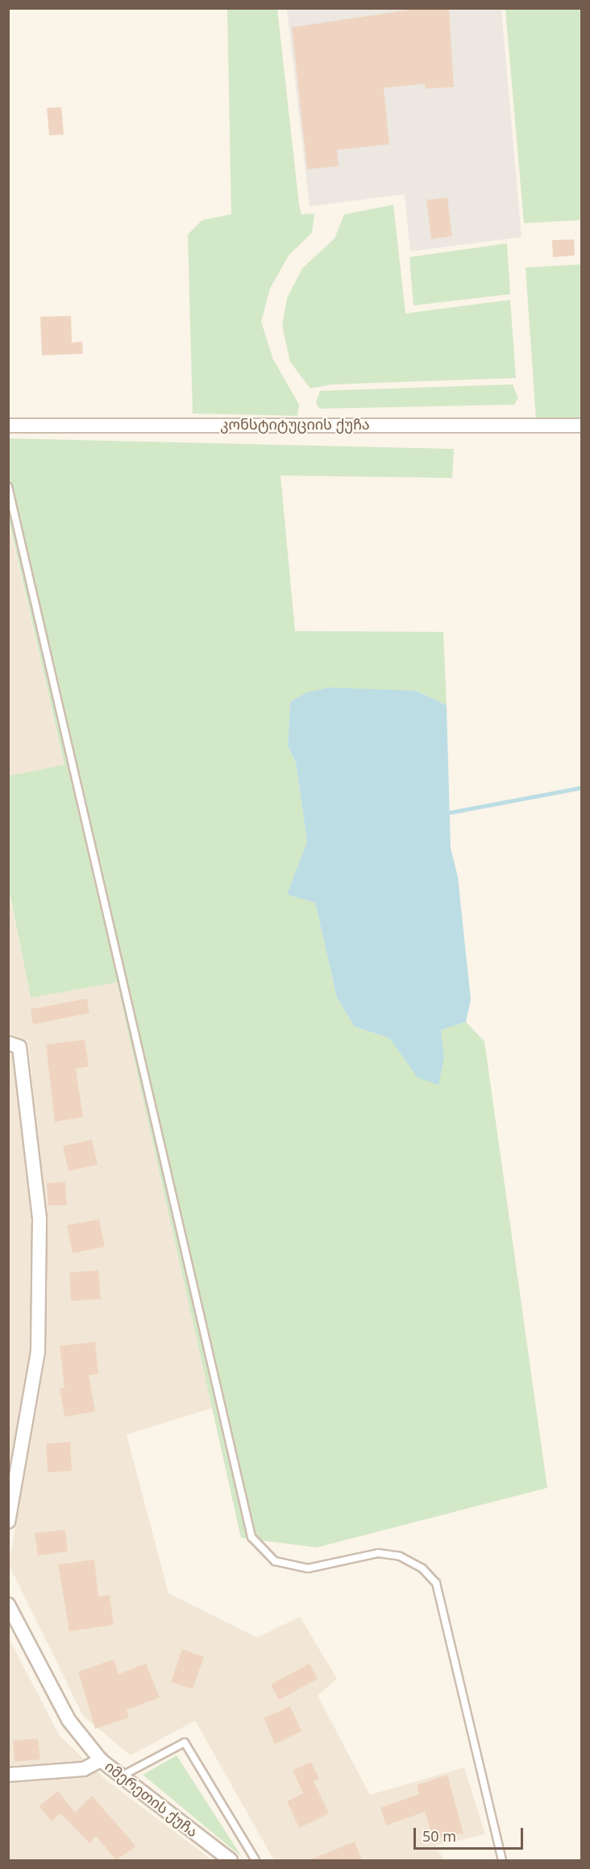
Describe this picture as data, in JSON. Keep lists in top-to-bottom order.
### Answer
{
  "streets": {
    "street": ["კონსტიტუციის ქუჩა", "იმერეთის ქუჩა"]
  },
  "scale_bar": "50 m"
}
